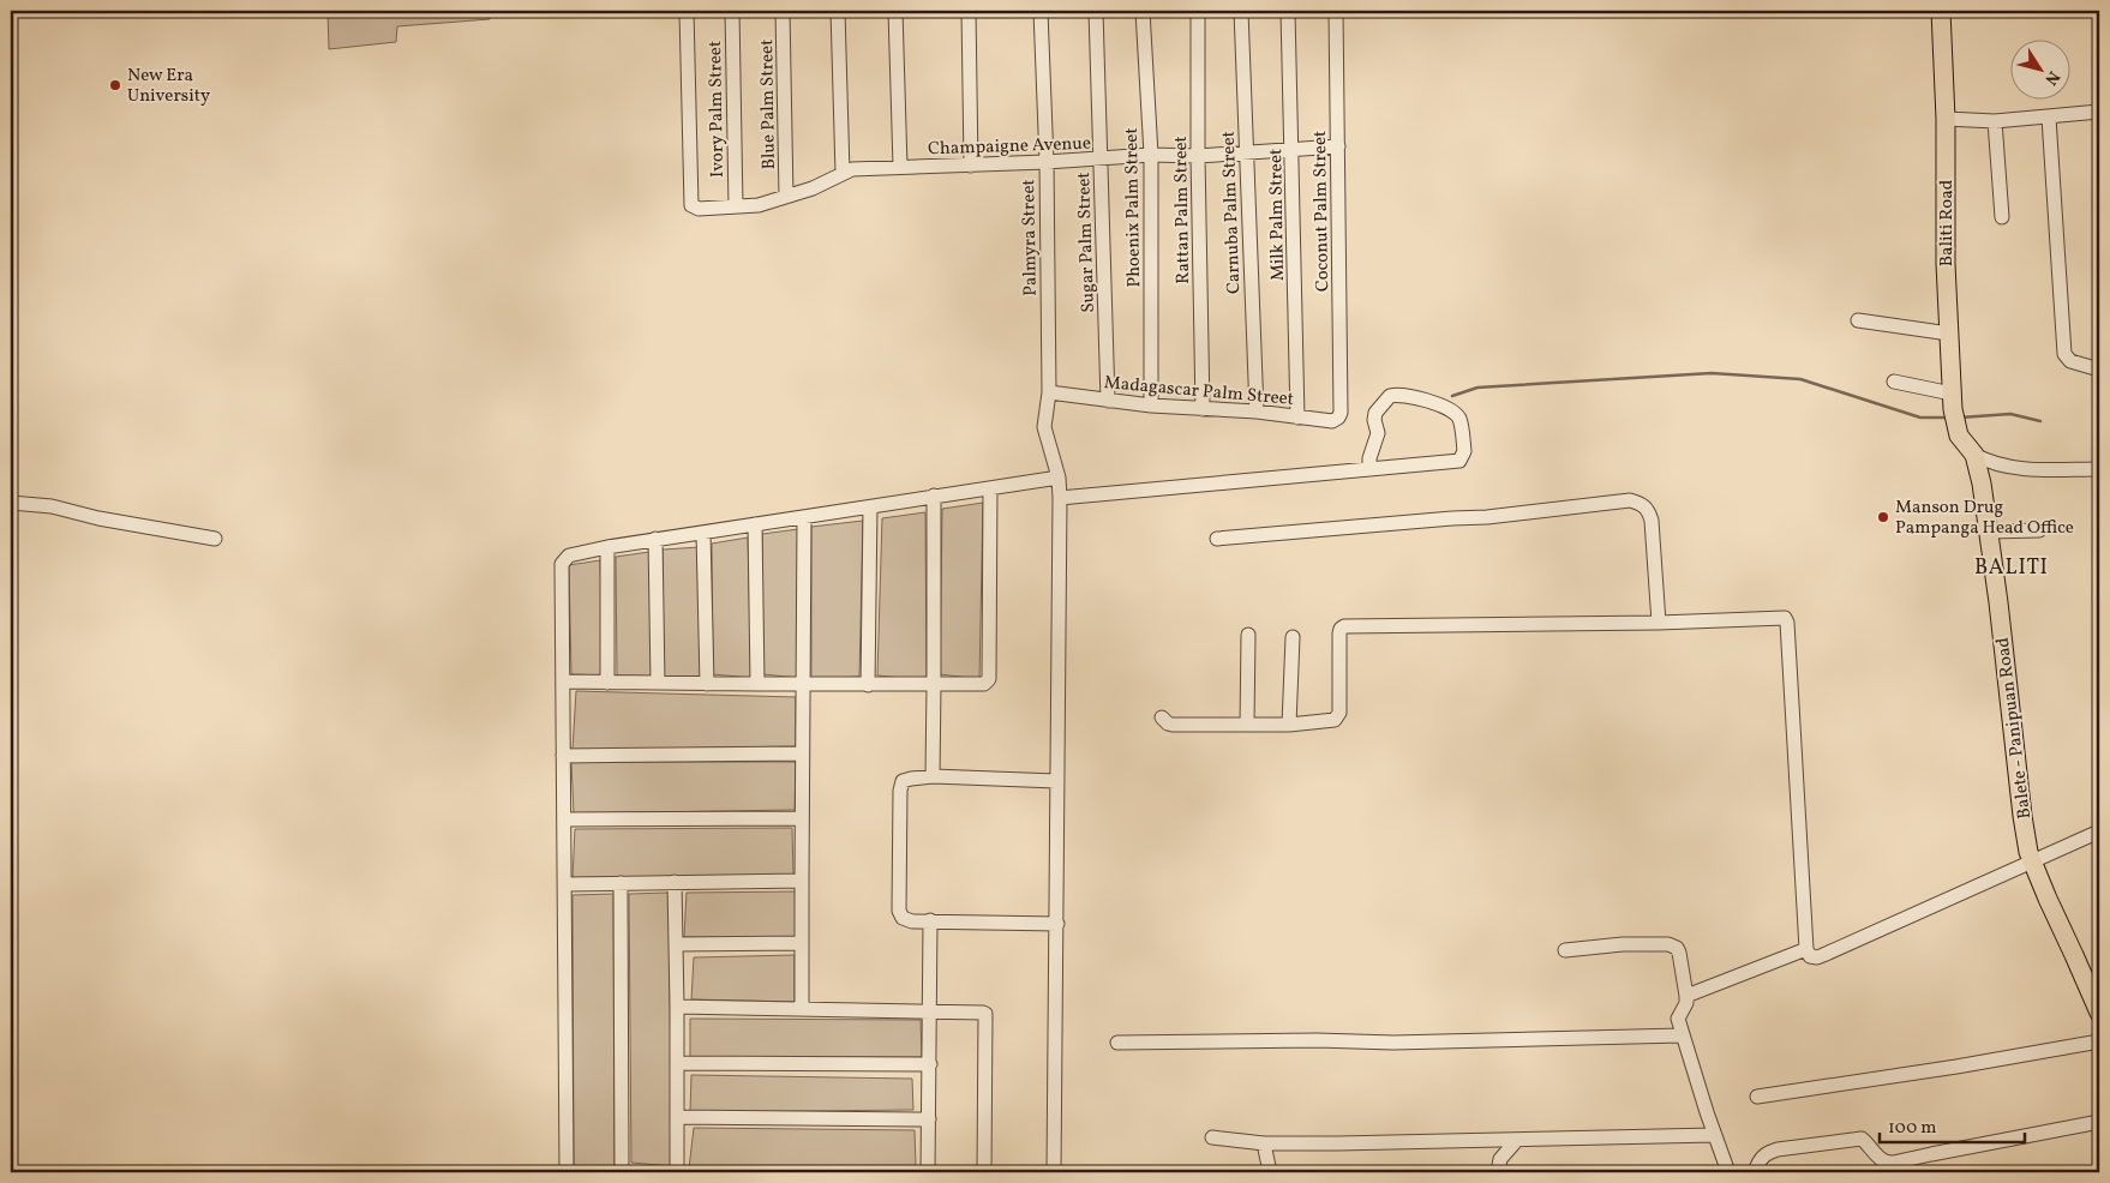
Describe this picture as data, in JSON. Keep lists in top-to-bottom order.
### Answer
{
  "streets": {
    "main road": ["Baliti Road", "Balete - Panipuan Road"],
    "street": [
      "Blue Palm Street",
      "Ivory Palm Street",
      "Champaigne Avenue",
      "Phoenix Palm Street",
      "Rattan Palm Street",
      "Coconut Palm Street",
      "Carnuba Palm Street",
      "Milk Palm Street",
      "Palmyra Street",
      "Sugar Palm Street",
      "Madagascar Palm Street"
    ]
  },
  "crossings": [
    ["Blue Palm Street", "Champaigne Avenue"],
    ["Ivory Palm Street", "Champaigne Avenue"],
    ["Champaigne Avenue", "Phoenix Palm Street"],
    ["Champaigne Avenue", "Rattan Palm Street"],
    ["Champaigne Avenue", "Coconut Palm Street"],
    ["Champaigne Avenue", "Carnuba Palm Street"],
    ["Champaigne Avenue", "Milk Palm Street"],
    ["Champaigne Avenue", "Palmyra Street"],
    ["Champaigne Avenue", "Sugar Palm Street"],
    ["Phoenix Palm Street", "Madagascar Palm Street"],
    ["Rattan Palm Street", "Madagascar Palm Street"],
    ["Coconut Palm Street", "Madagascar Palm Street"],
    ["Carnuba Palm Street", "Madagascar Palm Street"],
    ["Milk Palm Street", "Madagascar Palm Street"],
    ["Baliti Road", "Balete - Panipuan Road"],
    ["Palmyra Street", "Madagascar Palm Street"],
    ["Sugar Palm Street", "Madagascar Palm Street"]
  ],
  "districts": ["BALITI"],
  "places": ["New Era University", "Manson Drug Pampanga Head Office"],
  "scale_bar": "100 m",
  "north": "bottom right"
}
